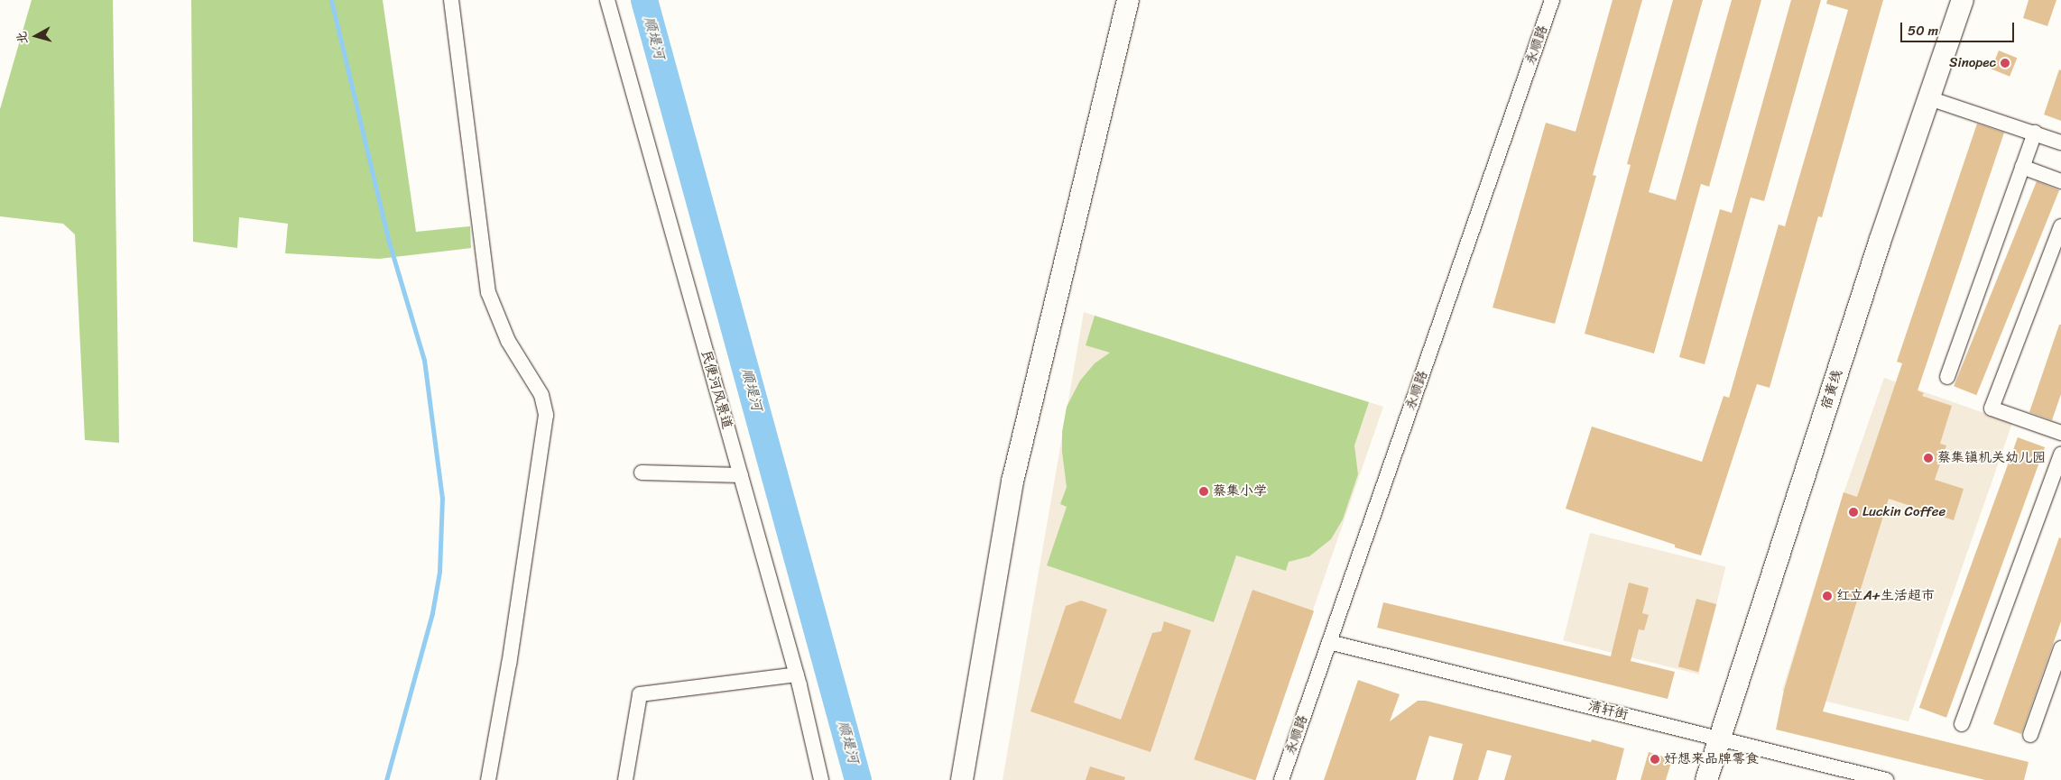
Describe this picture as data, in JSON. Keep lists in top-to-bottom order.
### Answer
{
  "streets": {
    "main road": ["宿黄线"],
    "street": ["永顺路", "民便河风景道", "清轩街"]
  },
  "crossings": [
    ["永顺路", "清轩街"],
    ["宿黄线", "清轩街"]
  ],
  "water": ["顺堤河"],
  "places": [
    "Sinopec",
    "蔡集镇机关幼儿园",
    "蔡集小学",
    "Luckin Coffee",
    "红立A+生活超市",
    "好想来品牌零食"
  ],
  "scale_bar": "50 m",
  "north": "left"
}
